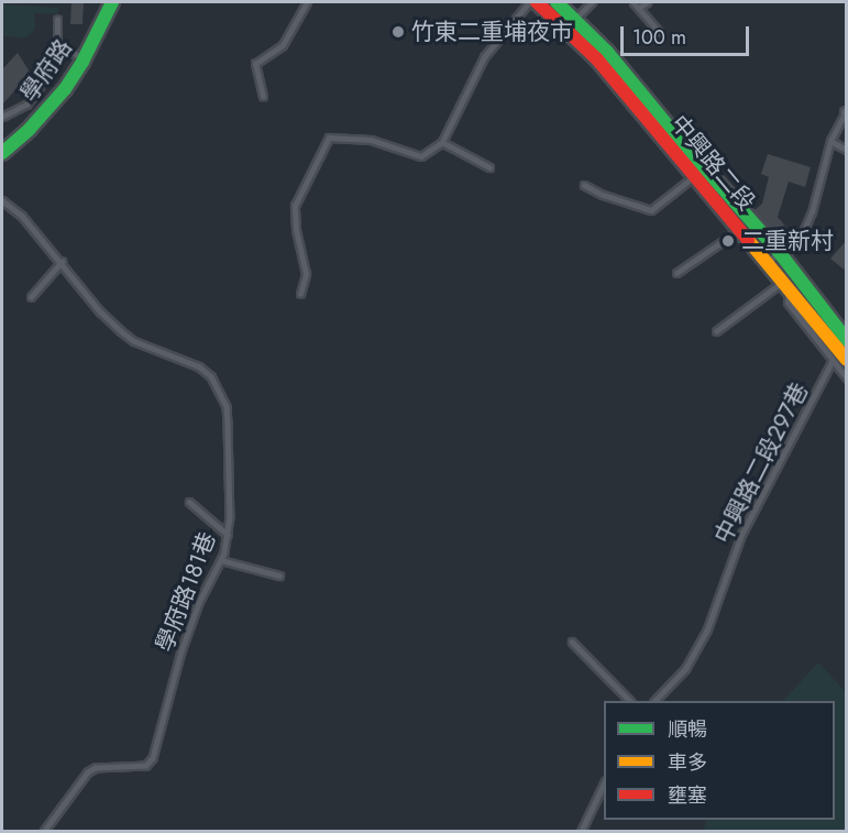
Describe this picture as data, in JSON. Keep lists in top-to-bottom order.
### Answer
{
  "streets": {
    "main road": ["學府路", "中興路二段"],
    "lane": ["中興路二段297巷", "學府路181巷"]
  },
  "crossings": [
    ["中興路二段", "中興路二段297巷"]
  ],
  "places": ["竹東二重埔夜市", "二重新村"],
  "legend": ["順暢", "車多", "壅塞"],
  "scale_bar": "100 m"
}
